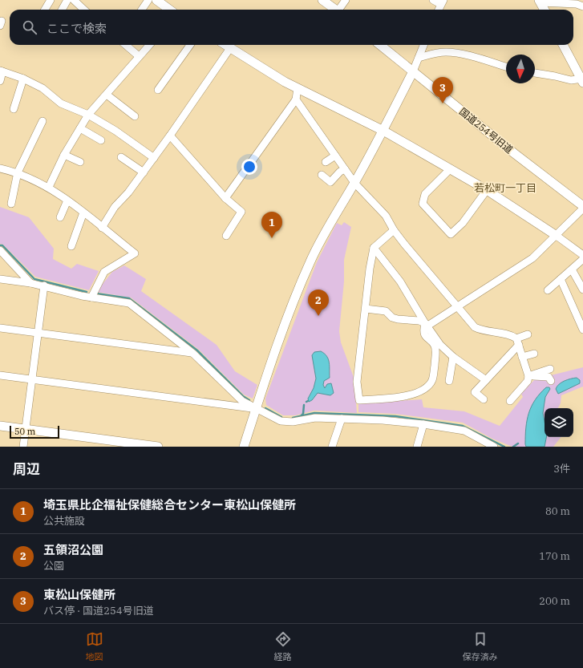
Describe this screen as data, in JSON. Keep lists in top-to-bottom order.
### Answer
{
  "streets": {
    "street": ["国道254号旧道"]
  },
  "districts": ["若松町一丁目"],
  "scale_bar": "50 m",
  "north": "bottom",
  "page": {
    "search": "ここで検索",
    "pins": ["3", "1", "2"],
    "scale": "50 m",
    "heading": ["周辺", "3件"],
    "list": [
      {
        "mark": "1",
        "name": "埼玉県比企福祉保健総合センター東松山保健所",
        "note": "公共施設",
        "value": "80 m"
      },
      {
        "mark": "2",
        "name": "五領沼公園",
        "note": "公園",
        "value": "170 m"
      },
      {
        "mark": "3",
        "name": "東松山保健所",
        "note": "バス停 · 国道254号旧道",
        "value": "200 m"
      }
    ],
    "nav": ["地図", "経路", "保存済み"]
  }
}
